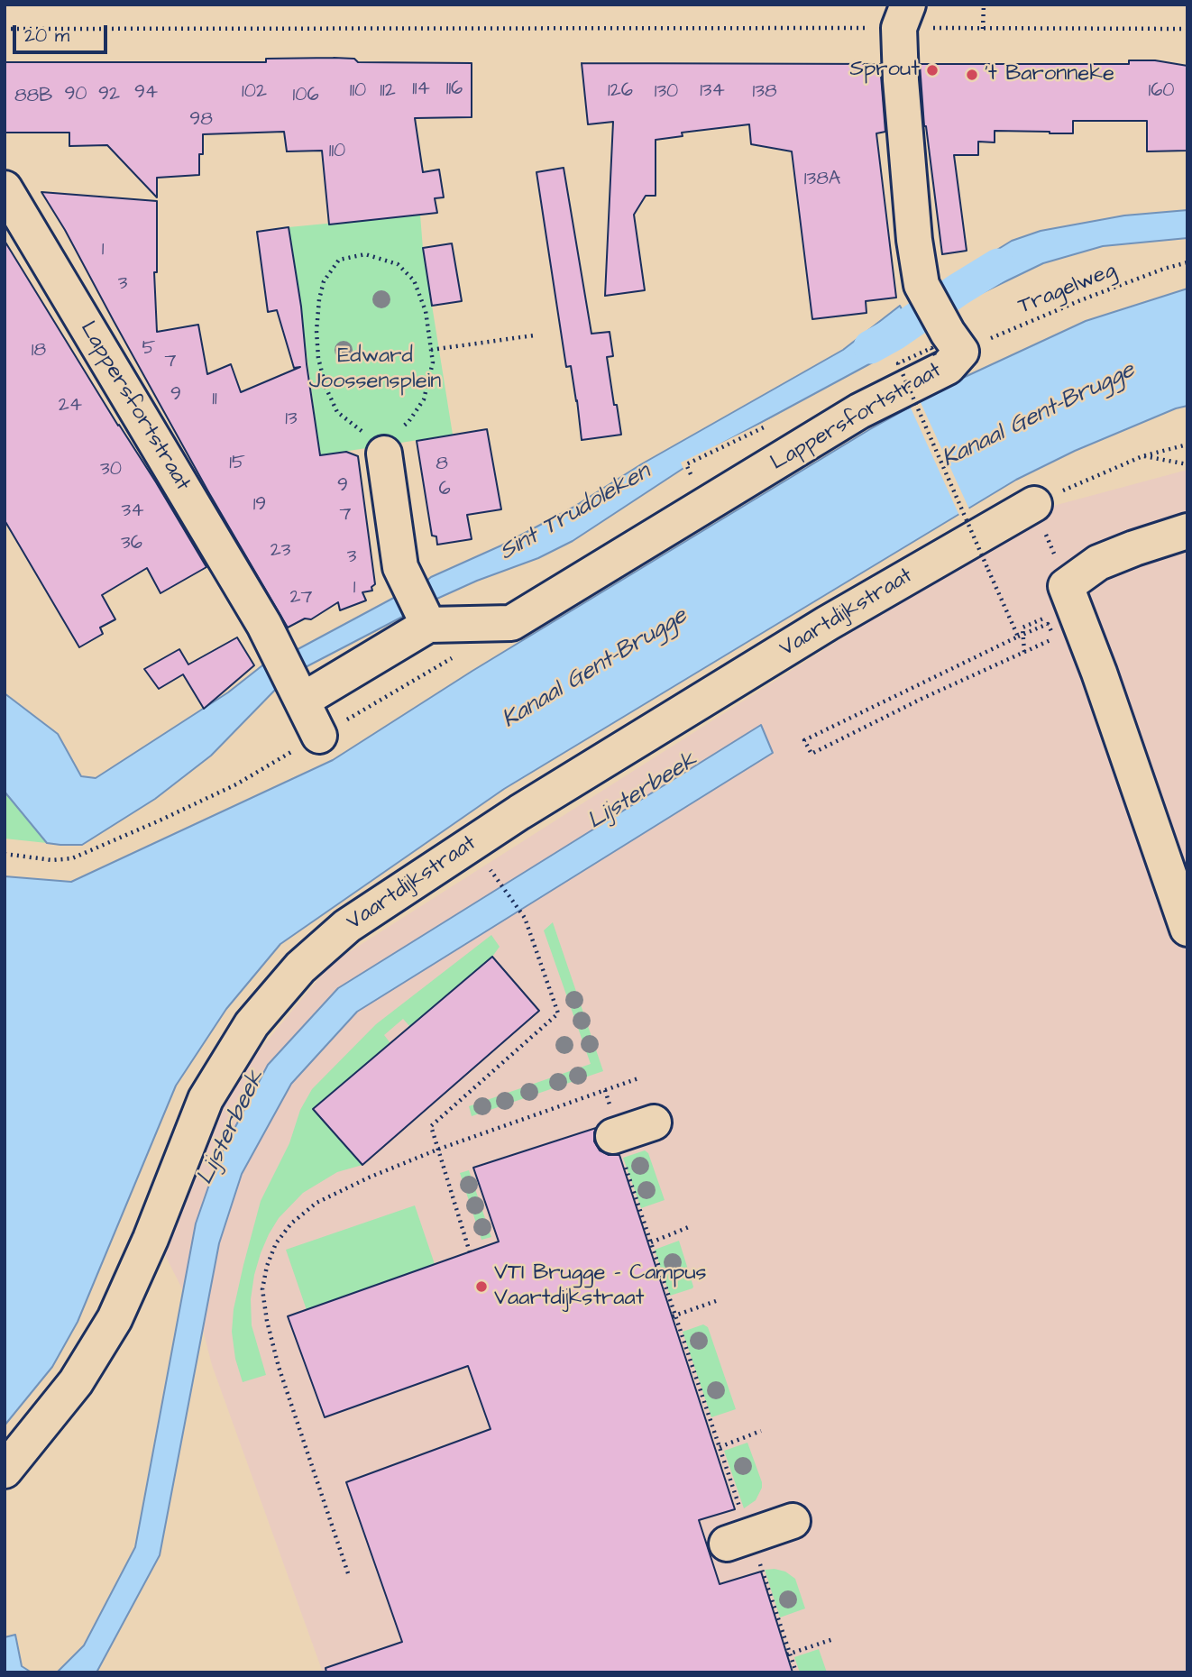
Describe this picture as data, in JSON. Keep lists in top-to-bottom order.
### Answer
{
  "streets": {
    "street": ["Lappersfortstraat", "Vaartdijkstraat"],
    "path": ["Tragelweg"]
  },
  "crossings": [
    ["Tragelweg", "Lappersfortstraat"]
  ],
  "water": ["Kanaal Gent-Brugge", "Sint Trudoleken", "Lijsterbeek"],
  "parks": ["Edward Joossensplein"],
  "places": ["Sprout", "'t Baronneke", "VTI Brugge - Campus Vaartdijkstraat"],
  "house_numbers": [
    "114",
    "116",
    "110",
    "112",
    "126",
    "134",
    "160",
    "102",
    "130",
    "138",
    "94",
    "90",
    "92",
    "106",
    "88B",
    "98",
    "110",
    "138A",
    "1",
    "3",
    "5",
    "18",
    "7",
    "9",
    "11",
    "24",
    "13",
    "15",
    "8",
    "30",
    "9",
    "6",
    "19",
    "34",
    "7",
    "36",
    "23",
    "3",
    "1",
    "27"
  ],
  "scale_bar": "20 m"
}
